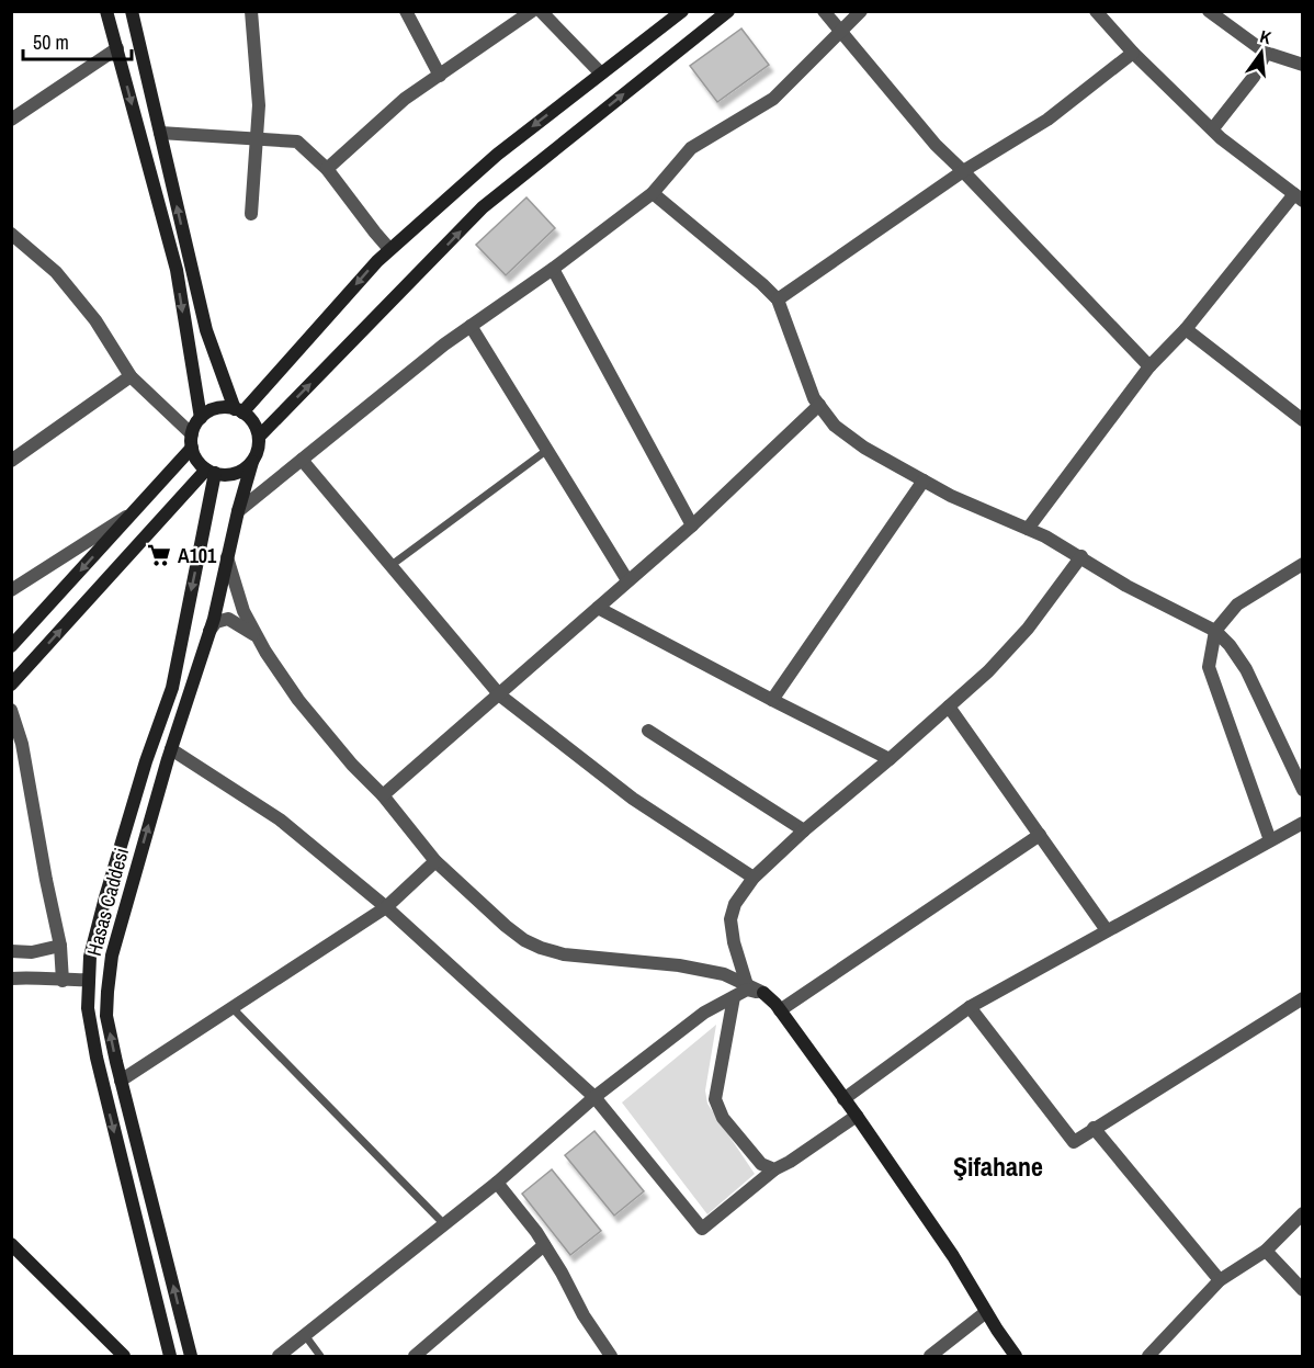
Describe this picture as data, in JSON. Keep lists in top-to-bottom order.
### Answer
{
  "streets": {
    "main road": ["Hasas Caddesi"]
  },
  "districts": ["Şifahane"],
  "places": {
    "supermarket": ["A101"]
  },
  "scale_bar": "50 m",
  "north": "top"
}
